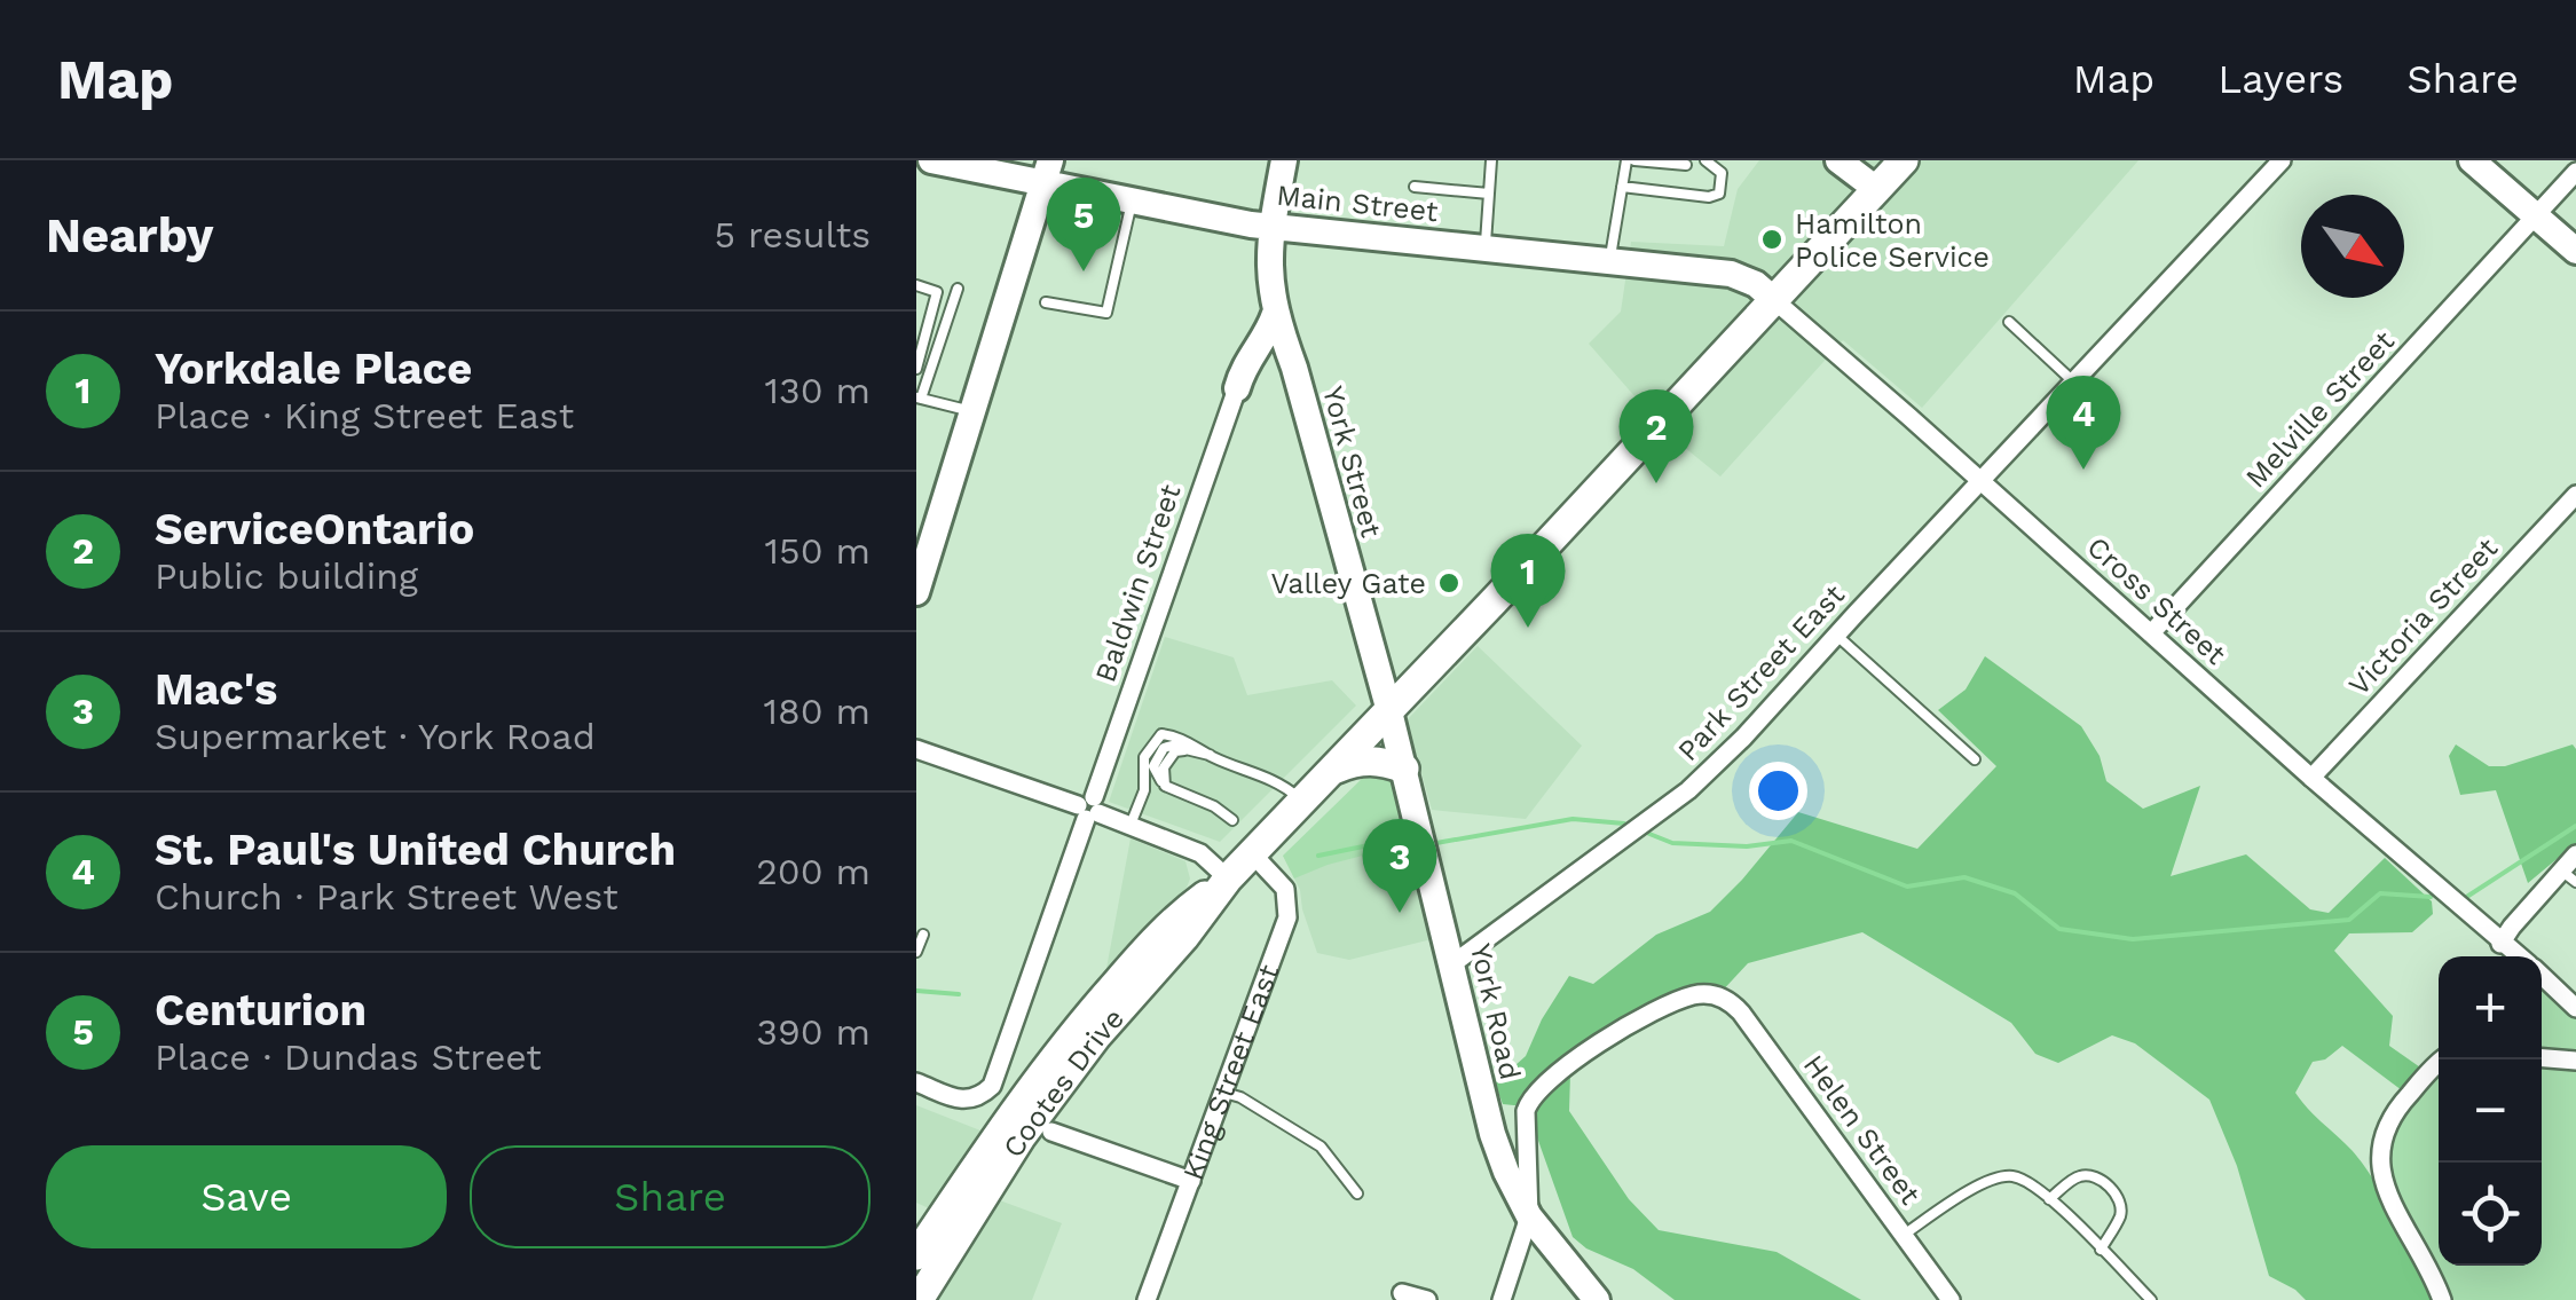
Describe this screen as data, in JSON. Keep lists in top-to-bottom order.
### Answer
{
  "streets": {
    "main road": [
      "Main Street",
      "York Street",
      "York Road",
      "Cootes Drive"
    ],
    "street": [
      "Melville Street",
      "Baldwin Street",
      "Cross Street",
      "Victoria Street",
      "Park Street East",
      "King Street East",
      "Helen Street"
    ]
  },
  "crossings": [
    ["Main Street", "York Street"],
    ["Main Street", "Cross Street"],
    ["Melville Street", "Cross Street"],
    ["York Street", "York Road"],
    ["York Street", "Cootes Drive"],
    ["Cross Street", "Victoria Street"],
    ["Cross Street", "Park Street East"],
    ["Park Street East", "York Road"],
    ["York Road", "Cootes Drive"],
    ["York Road", "Helen Street"],
    ["King Street East", "Cootes Drive"]
  ],
  "places": ["Hamilton Police Service", "Valley Gate"],
  "north": "bottom right",
  "page": {
    "header": "Map",
    "nav": ["Map", "Layers", "Share"],
    "heading": ["Nearby", "5 results"],
    "pins": [
      "5",
      "4",
      "2",
      "1",
      "3"
    ],
    "list": [
      {
        "mark": "1",
        "name": "Yorkdale Place",
        "note": "Place · King Street East",
        "value": "130 m"
      },
      {
        "mark": "2",
        "name": "ServiceOntario",
        "note": "Public building",
        "value": "150 m"
      },
      {
        "mark": "3",
        "name": "Mac's",
        "note": "Supermarket · York Road",
        "value": "180 m"
      },
      {
        "mark": "4",
        "name": "St. Paul's United Church",
        "note": "Church · Park Street West",
        "value": "200 m"
      },
      {
        "mark": "5",
        "name": "Centurion",
        "note": "Place · Dundas Street",
        "value": "390 m"
      }
    ],
    "map_buttons": ["+", "−"],
    "buttons": ["Save", "Share"]
  }
}
